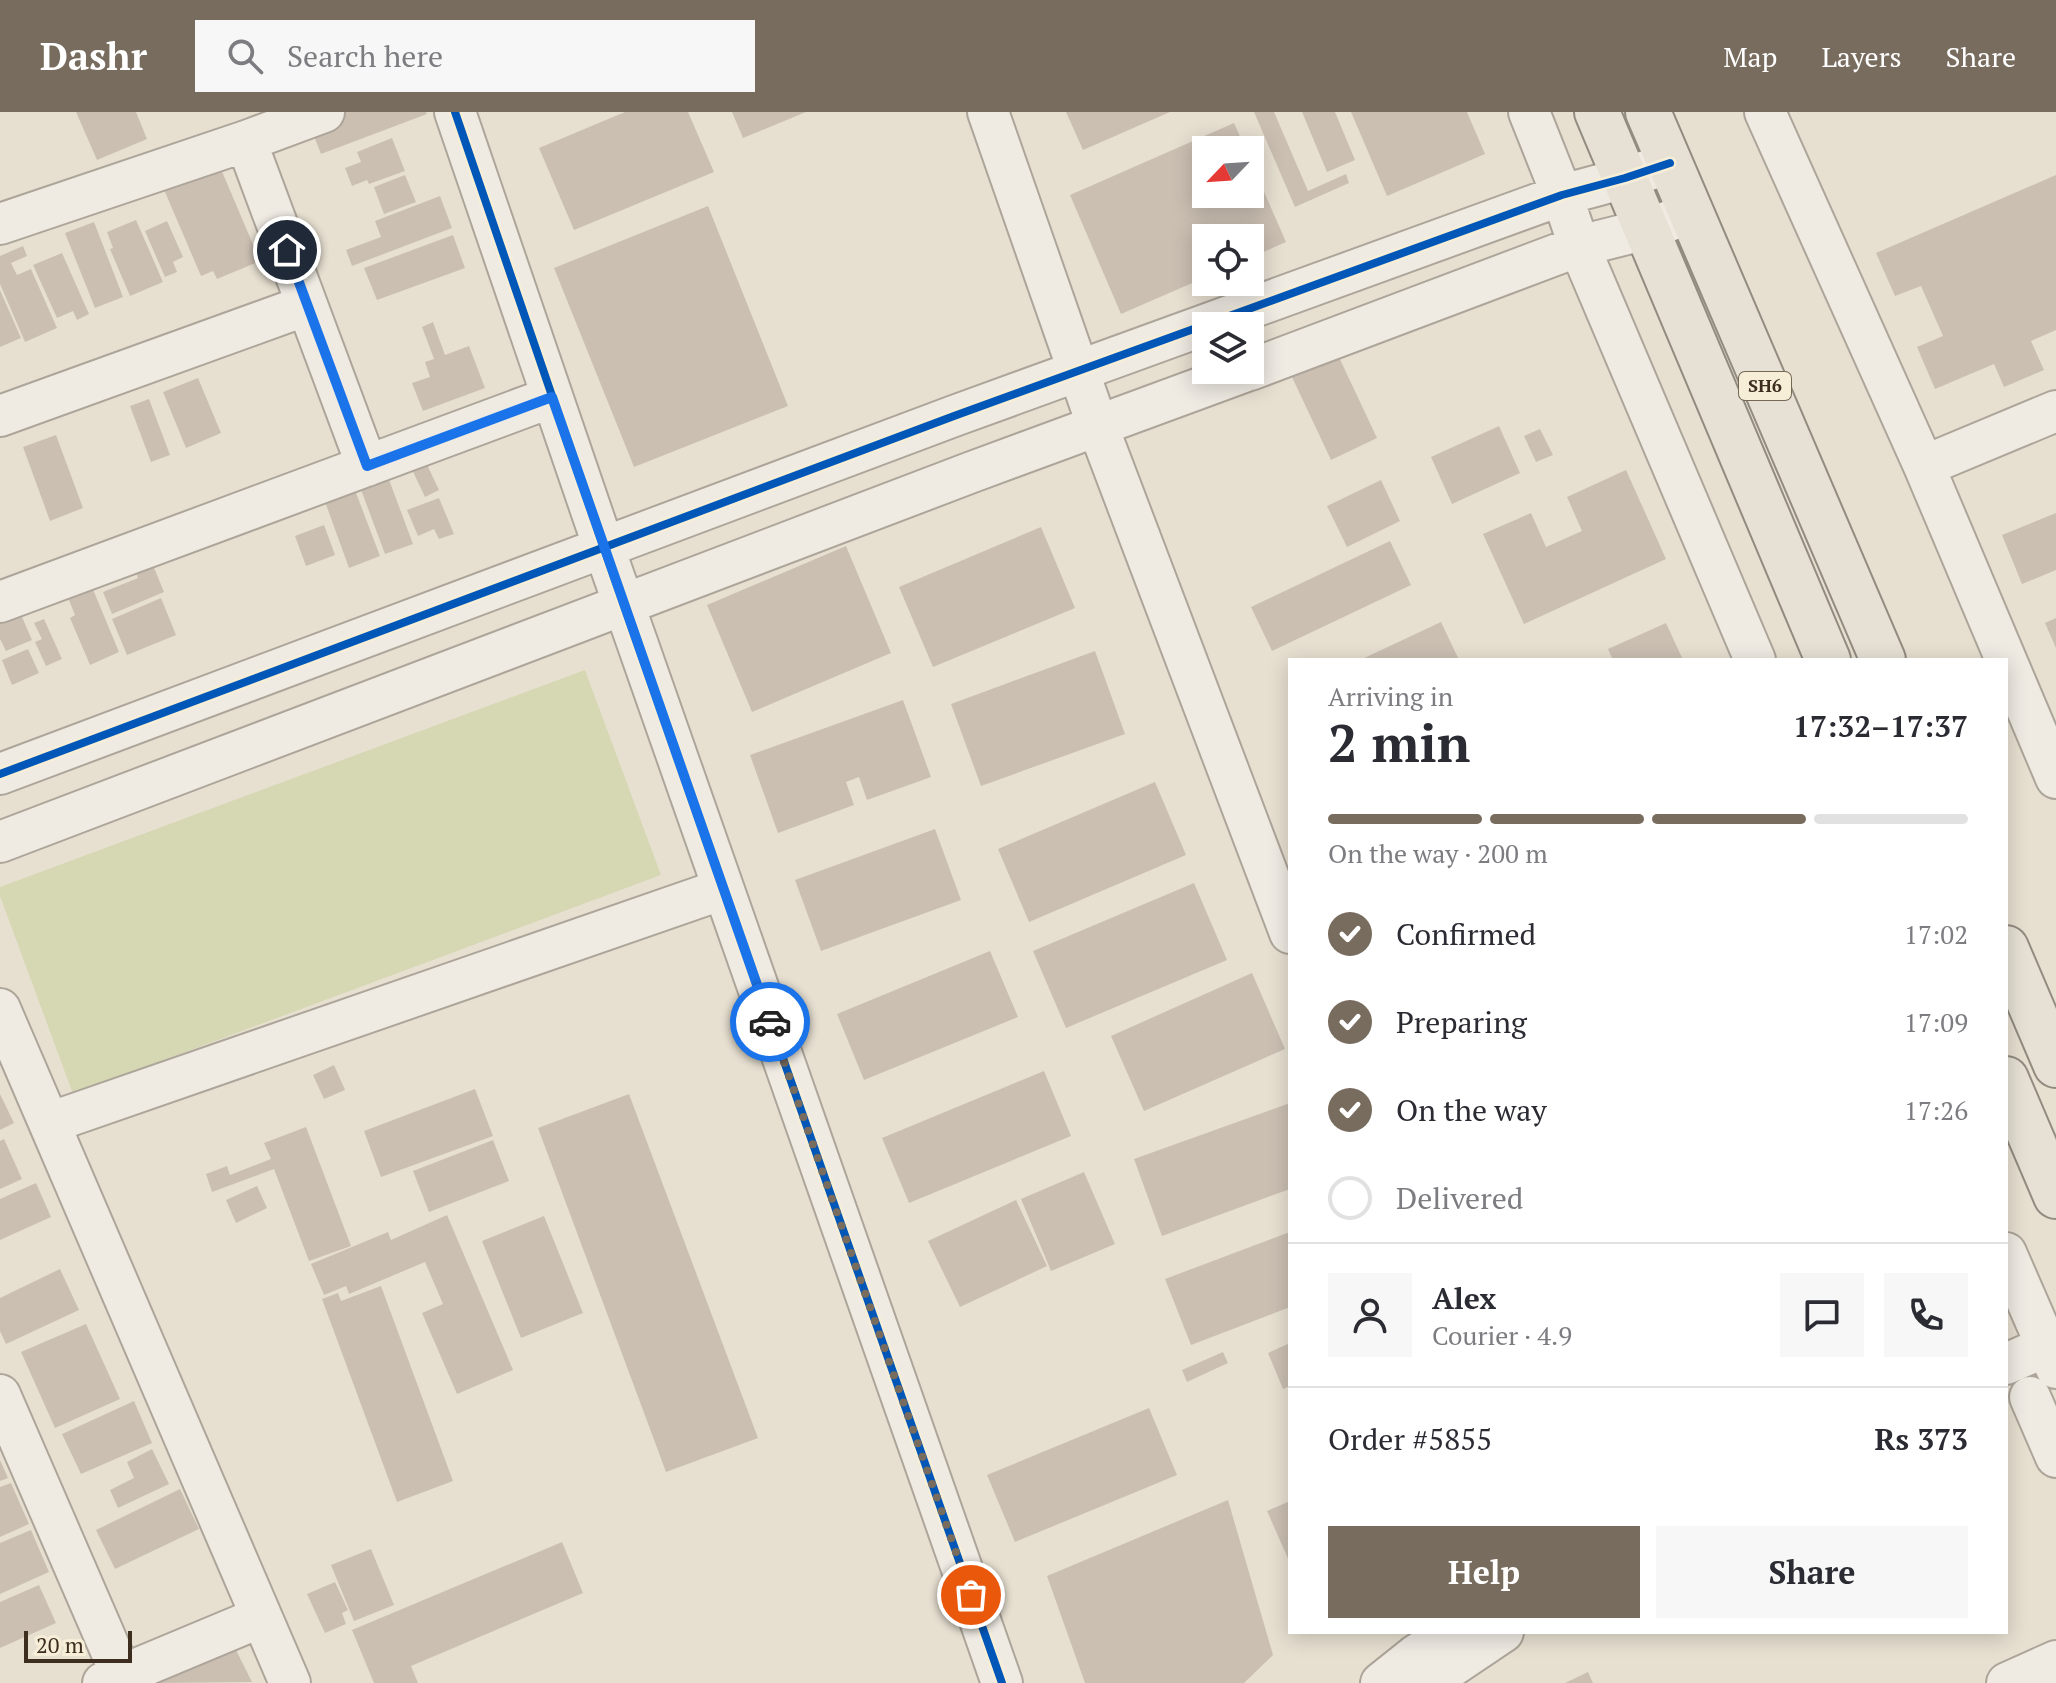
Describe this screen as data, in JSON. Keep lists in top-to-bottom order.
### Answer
{
  "streets": {
    "main road": ["SH6"]
  },
  "scale_bar": "20 m",
  "north": "bottom left",
  "page": {
    "header": "Dashr",
    "search": "Search here",
    "nav": ["Map", "Layers", "Share"],
    "heading": ["2 min", "Arriving in", "17:32–17:37"],
    "panel": [
      "Alex",
      "Courier · 4.9",
      "Order #5855",
      "Rs 373"
    ],
    "bar": "On the way · 200 m",
    "list": [
      ["Confirmed", "17:02"],
      ["Preparing", "17:09"],
      ["On the way", "17:26"],
      "Delivered"
    ],
    "buttons": ["Help", "Share"],
    "scale": "20 m"
  }
}
